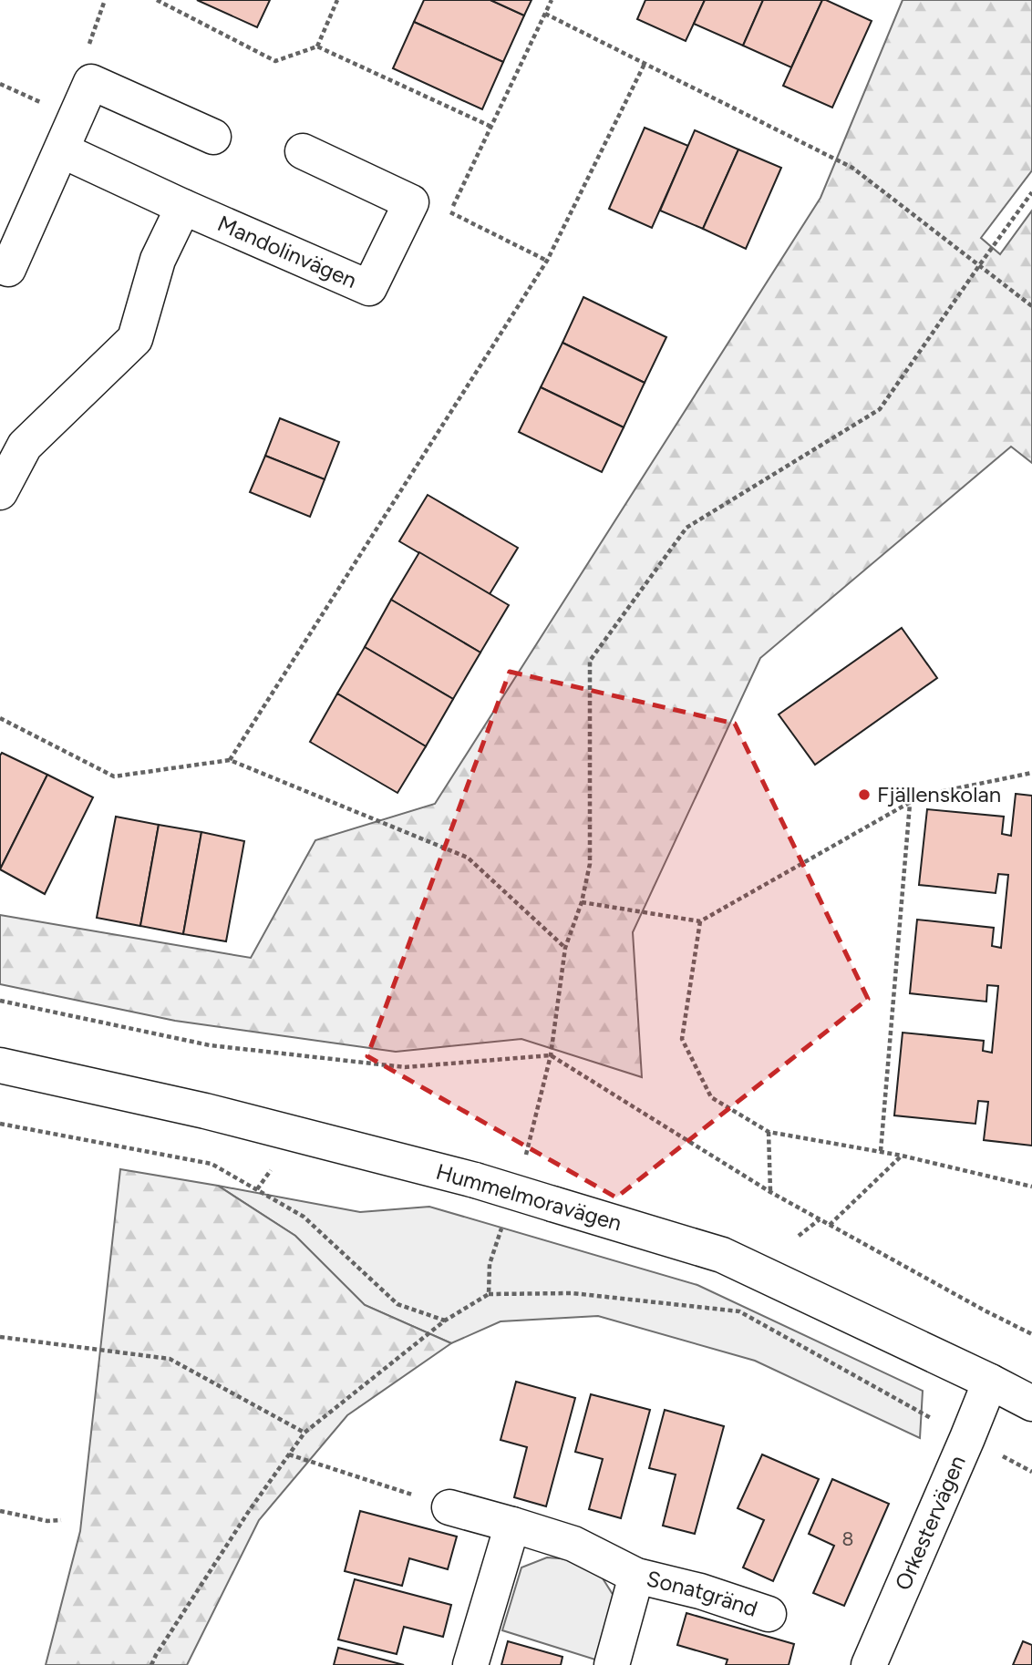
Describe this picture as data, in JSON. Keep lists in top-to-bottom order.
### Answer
{
  "streets": {
    "street": [
      "Mandolinvägen",
      "Hummelmoravägen",
      "Orkestervägen",
      "Sonatgränd"
    ]
  },
  "crossings": [
    ["Hummelmoravägen", "Orkestervägen"]
  ],
  "places": ["Fjällenskolan"],
  "house_numbers": ["8"]
}
